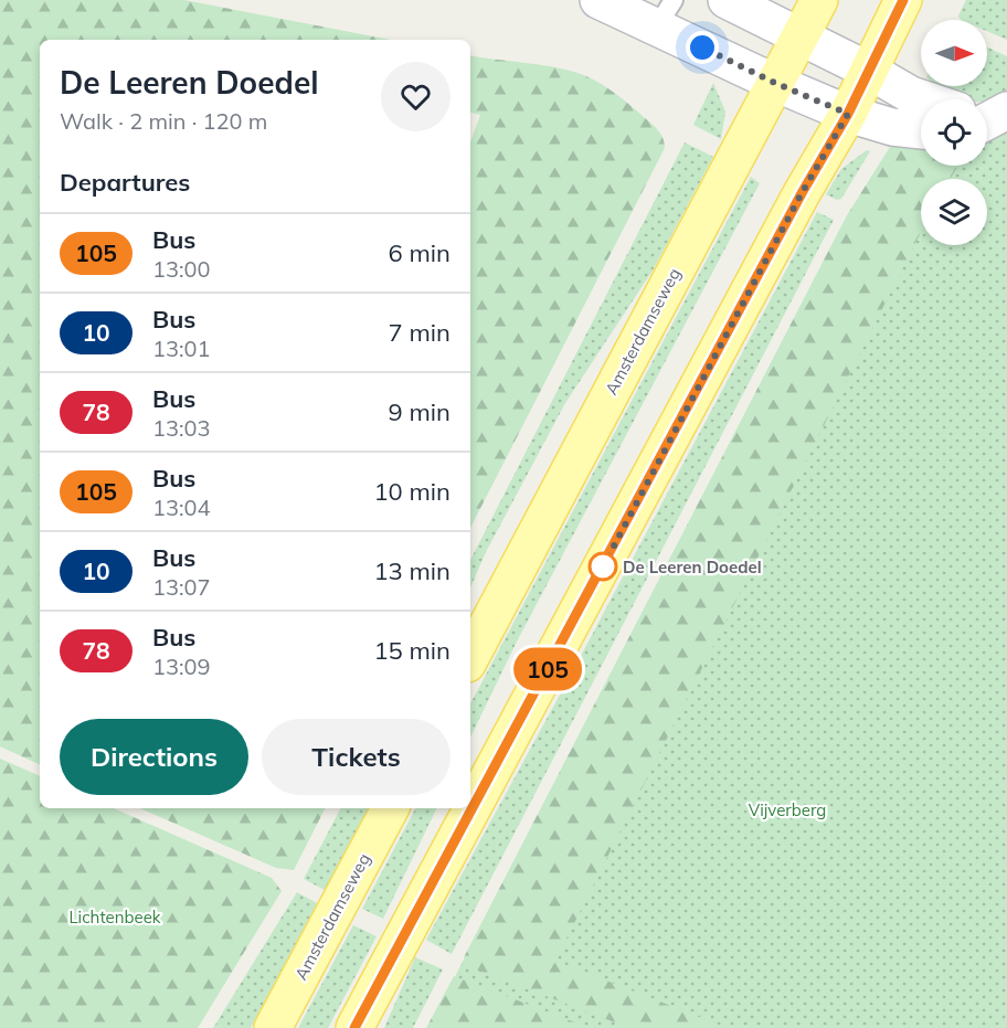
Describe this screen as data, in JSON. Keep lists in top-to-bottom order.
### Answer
{
  "streets": {
    "main road": ["Amsterdamseweg"]
  },
  "parks": ["Vijverberg", "Lichtenbeek"],
  "places": ["De Leeren Doedel"],
  "lines": ["bus line 105"],
  "north": "right",
  "page": {
    "on_map": "105",
    "heading": [
      ["De Leeren Doedel", "Walk · 2 min · 120 m"],
      "Departures"
    ],
    "list": [
      {
        "mark": "105",
        "name": "Bus",
        "note": "13:00",
        "value": "6 min"
      },
      {
        "mark": "10",
        "name": "Bus",
        "note": "13:01",
        "value": "7 min"
      },
      {
        "mark": "78",
        "name": "Bus",
        "note": "13:03",
        "value": "9 min"
      },
      {
        "mark": "105",
        "name": "Bus",
        "note": "13:04",
        "value": "10 min"
      },
      {
        "mark": "10",
        "name": "Bus",
        "note": "13:07",
        "value": "13 min"
      },
      {
        "mark": "78",
        "name": "Bus",
        "note": "13:09",
        "value": "15 min"
      }
    ],
    "buttons": ["Directions", "Tickets"]
  }
}
